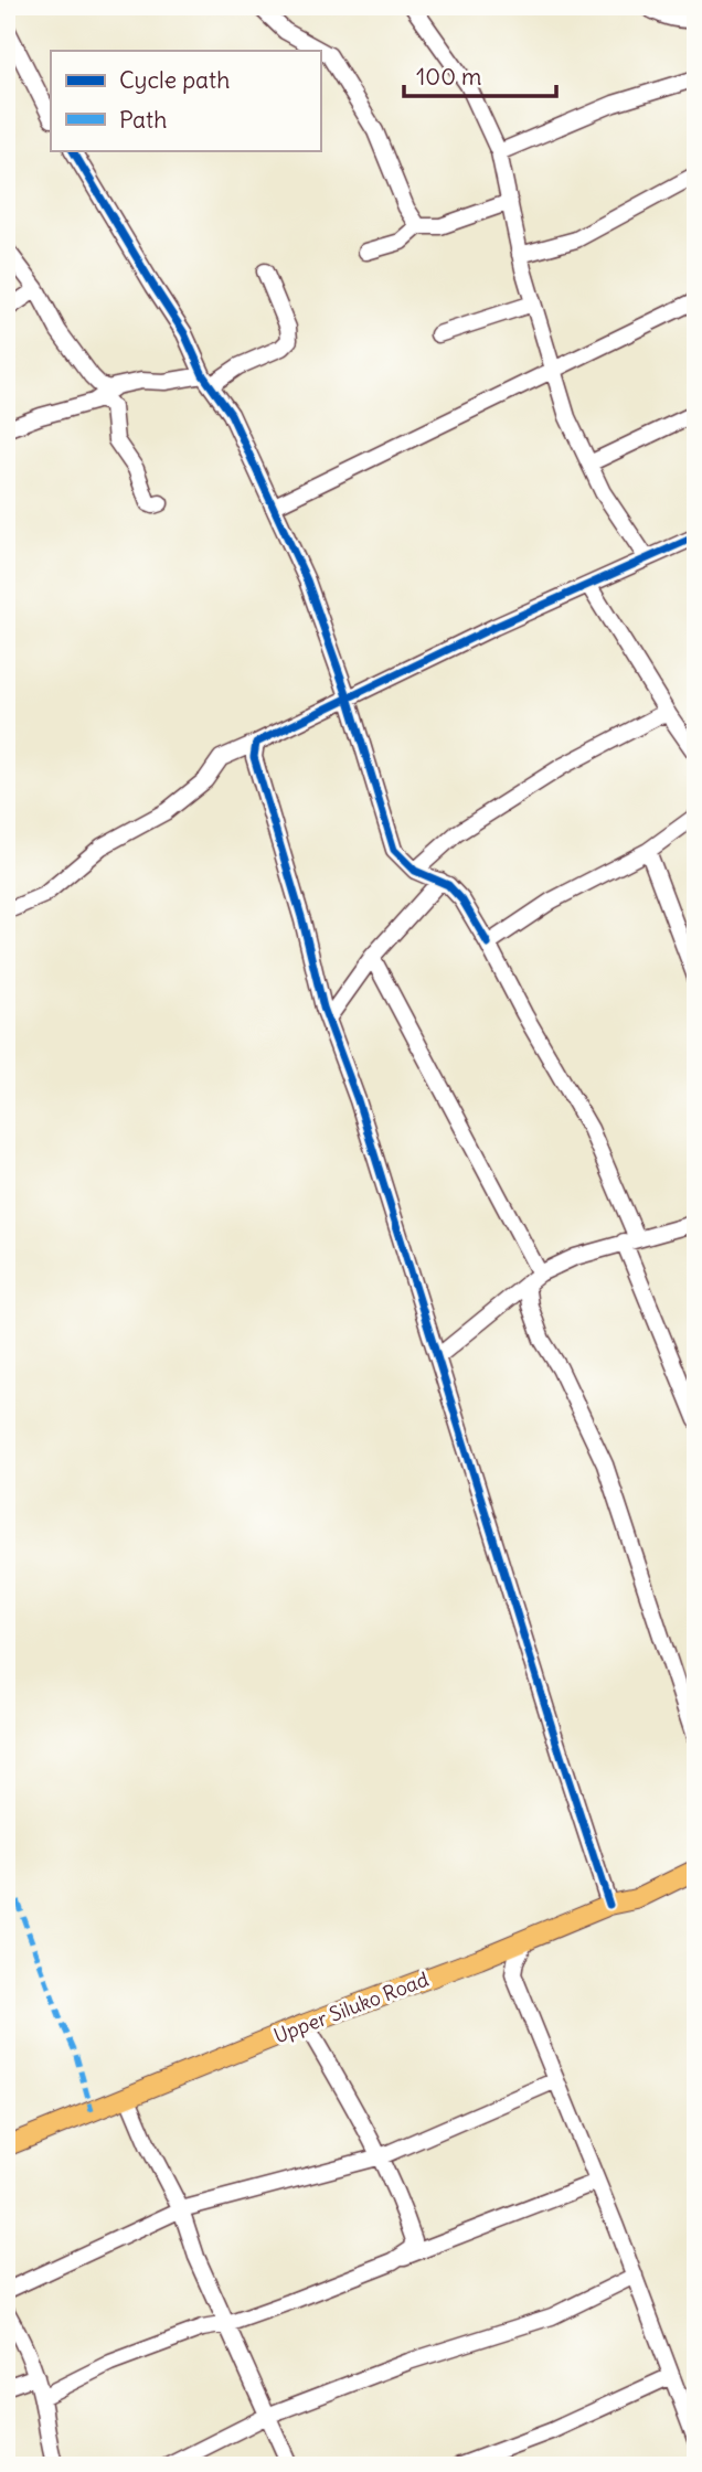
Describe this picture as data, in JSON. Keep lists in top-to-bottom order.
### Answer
{
  "streets": {
    "main road": ["Upper Siluko Road"]
  },
  "legend": ["Cycle path", "Path"],
  "scale_bar": "100 m"
}
